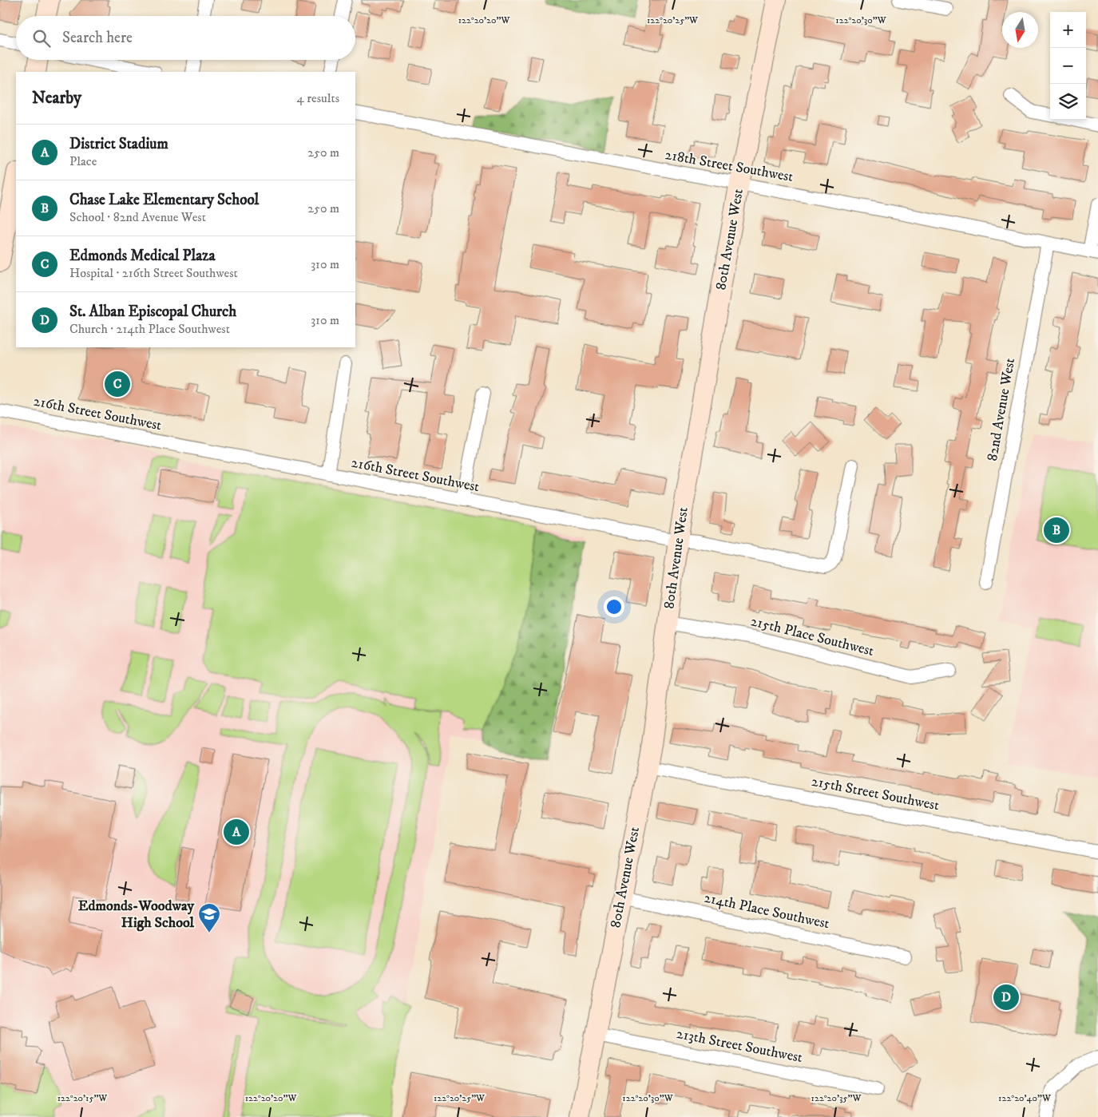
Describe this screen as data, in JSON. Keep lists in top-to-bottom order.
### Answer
{
  "streets": {
    "street": [
      "218th Street Southwest",
      "80th Avenue West",
      "82nd Avenue West",
      "216th Street Southwest",
      "215th Place Southwest",
      "215th Street Southwest",
      "214th Place Southwest",
      "213th Street Southwest"
    ]
  },
  "crossings": [
    ["218th Street Southwest", "80th Avenue West"],
    ["218th Street Southwest", "82nd Avenue West"],
    ["80th Avenue West", "216th Street Southwest"],
    ["80th Avenue West", "215th Place Southwest"],
    ["80th Avenue West", "215th Street Southwest"],
    ["80th Avenue West", "214th Place Southwest"],
    ["80th Avenue West", "213th Street Southwest"]
  ],
  "places": {
    "school or university": ["Edmonds-Woodway High School"]
  },
  "north": "bottom",
  "page": {
    "map_buttons": ["+", "−"],
    "search": "Search here",
    "heading": ["Nearby", "4 results"],
    "list": [
      {
        "mark": "A",
        "name": "District Stadium",
        "note": "Place",
        "value": "250 m"
      },
      {
        "mark": "B",
        "name": "Chase Lake Elementary School",
        "note": "School · 82nd Avenue West",
        "value": "250 m"
      },
      {
        "mark": "C",
        "name": "Edmonds Medical Plaza",
        "note": "Hospital · 216th Street Southwest",
        "value": "310 m"
      },
      {
        "mark": "D",
        "name": "St. Alban Episcopal Church",
        "note": "Church · 214th Place Southwest",
        "value": "310 m"
      }
    ],
    "pins": [
      "C",
      "B",
      "A",
      "D"
    ]
  },
  "coordinates": [
    "122°20'20\"W",
    "122°20'25\"W",
    "122°20'30\"W",
    "122°20'15\"W",
    "122°20'35\"W",
    "122°20'40\"W"
  ]
}
